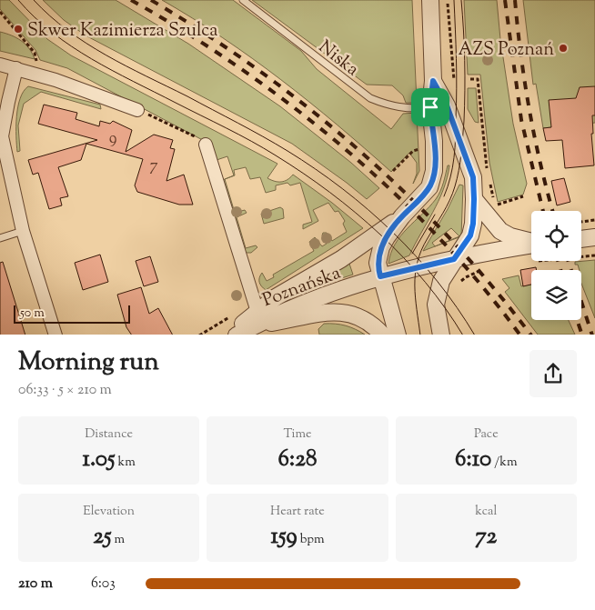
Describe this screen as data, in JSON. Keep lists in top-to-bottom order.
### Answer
{
  "streets": {
    "street": ["Poznańska"],
    "lane": ["Niska"]
  },
  "places": ["Skwer Kazimierza Szulca", "AZS Poznań"],
  "house_numbers": ["9", "7"],
  "scale_bar": "50 m",
  "page": {
    "scale": "50 m",
    "heading": ["Morning run", "06:33 · 5 × 210 m"],
    "stats": [
      ["Distance", "1.05 km"],
      ["Time", "6:28"],
      ["Pace", "6:10 /km"],
      ["Elevation", "25 m"],
      ["Heart rate", "159 bpm"],
      ["kcal", "72"]
    ],
    "list": [
      {
        "name": "210 m",
        "note": "6:03"
      }
    ]
  }
}
